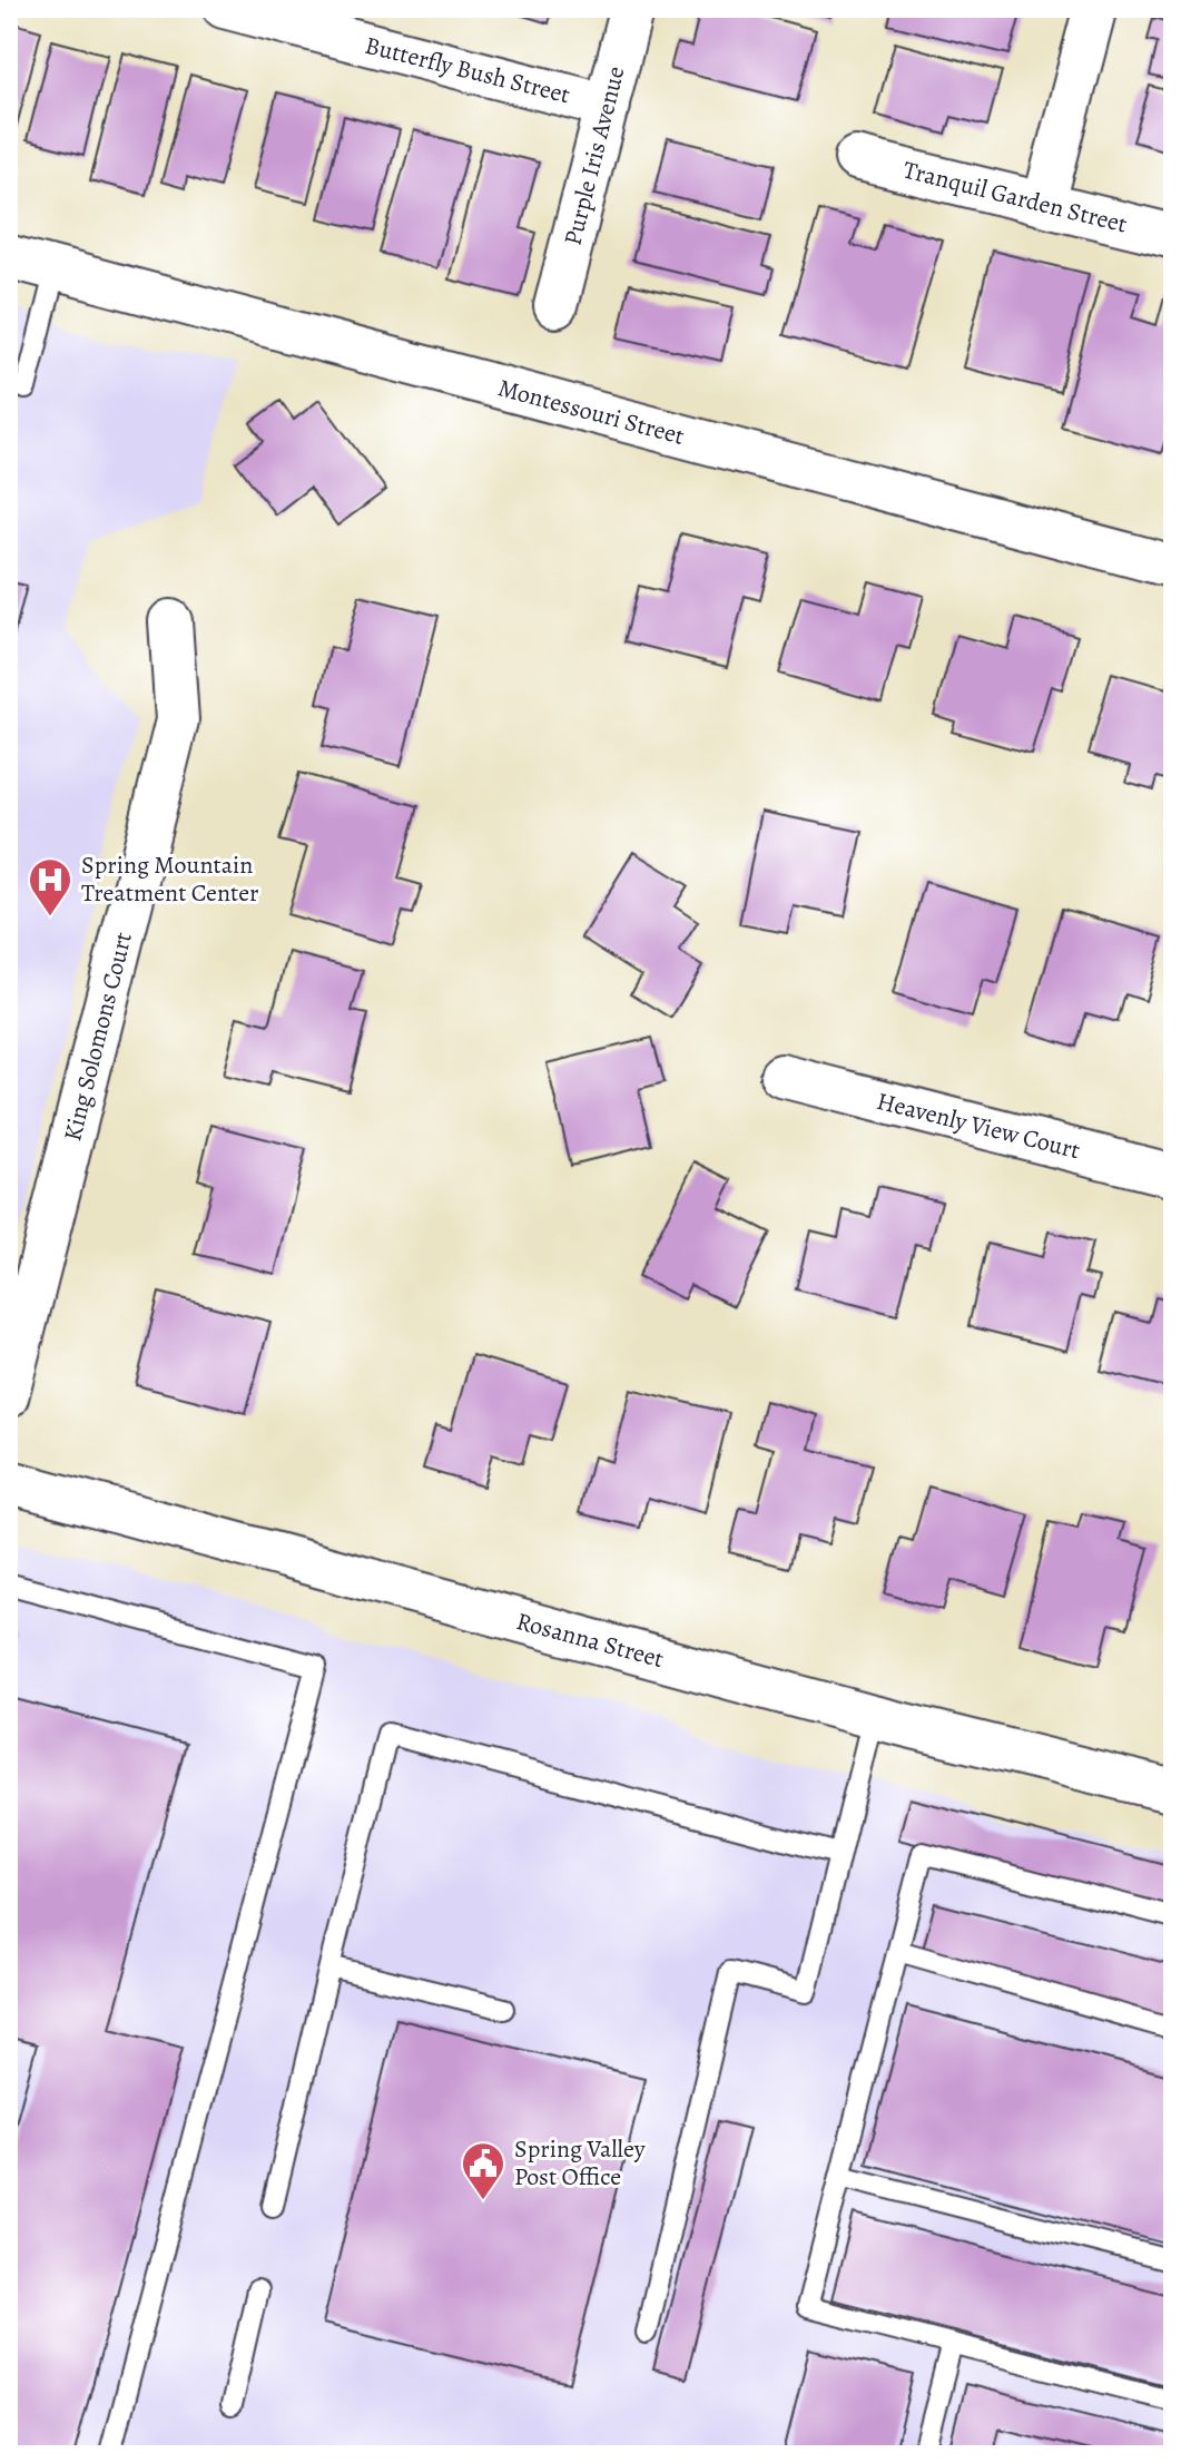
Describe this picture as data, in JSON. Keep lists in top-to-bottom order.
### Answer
{
  "streets": {
    "street": [
      "Butterfly Bush Street",
      "Purple Iris Avenue",
      "Tranquil Garden Street",
      "Montessouri Street",
      "King Solomons Court",
      "Heavenly View Court",
      "Rosanna Street"
    ]
  },
  "crossings": [
    ["Butterfly Bush Street", "Purple Iris Avenue"]
  ],
  "places": {
    "hospital": ["Spring Mountain Treatment Center"],
    "public building": ["Spring Valley Post Office"]
  }
}
